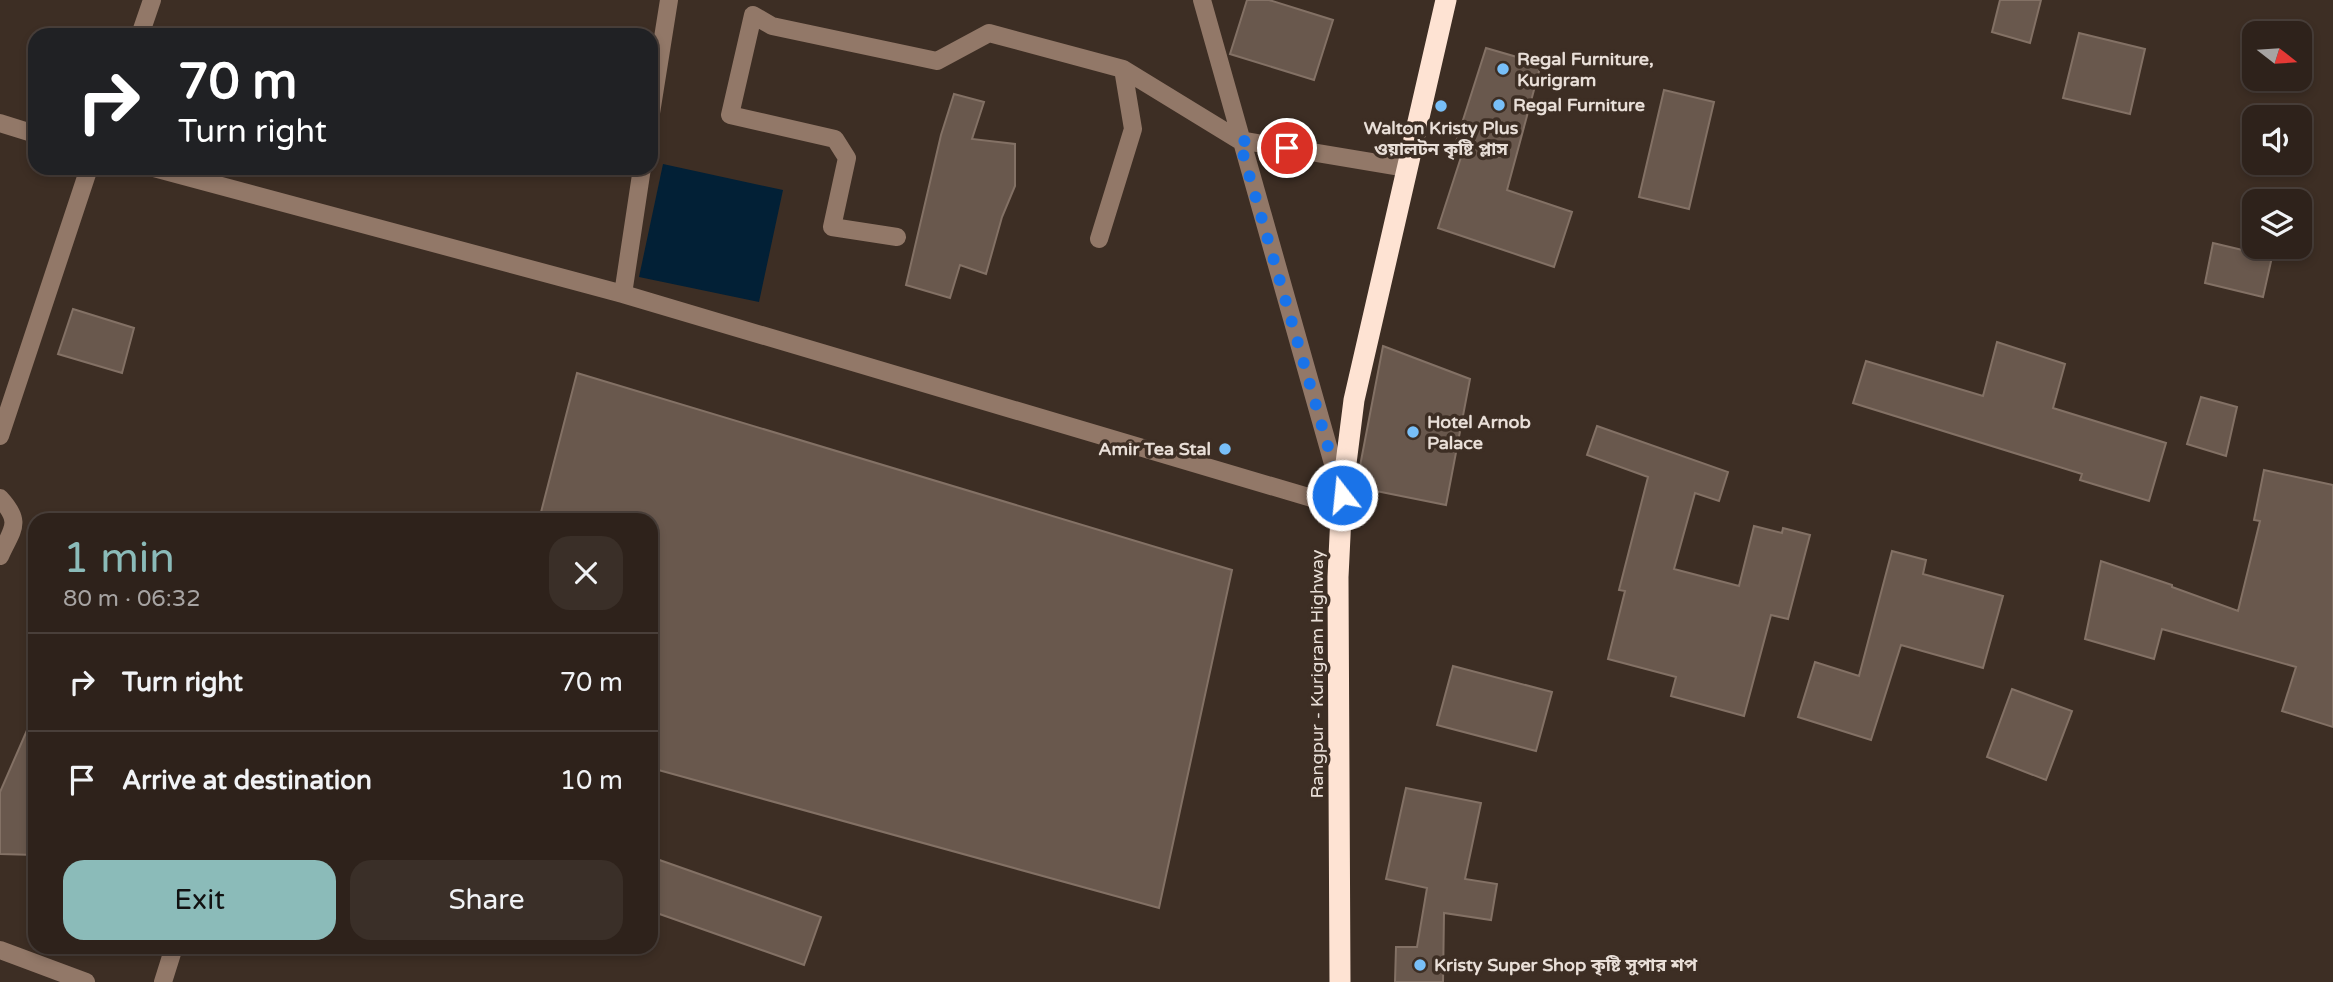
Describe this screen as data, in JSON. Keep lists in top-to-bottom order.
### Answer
{
  "streets": {
    "highway": ["Rangpur - Kurigram Highway"]
  },
  "places": [
    "Regal Furniture, Kurigram",
    "Regal Furniture",
    "Walton Kristy Plus ওয়ালটন কৃষ্টি প্লাস",
    "Hotel Arnob Palace",
    "Amir Tea Stal",
    "Kristy Super Shop কৃষ্টি সুপার শপ"
  ],
  "north": "right",
  "page": {
    "turn": ["70 m", "Turn right"],
    "heading": ["1 min", "80 m · 06:32"],
    "list": [
      {
        "name": "Turn right",
        "value": "70 m"
      },
      {
        "name": "Arrive at destination",
        "value": "10 m"
      }
    ],
    "buttons": ["Exit", "Share"]
  }
}
